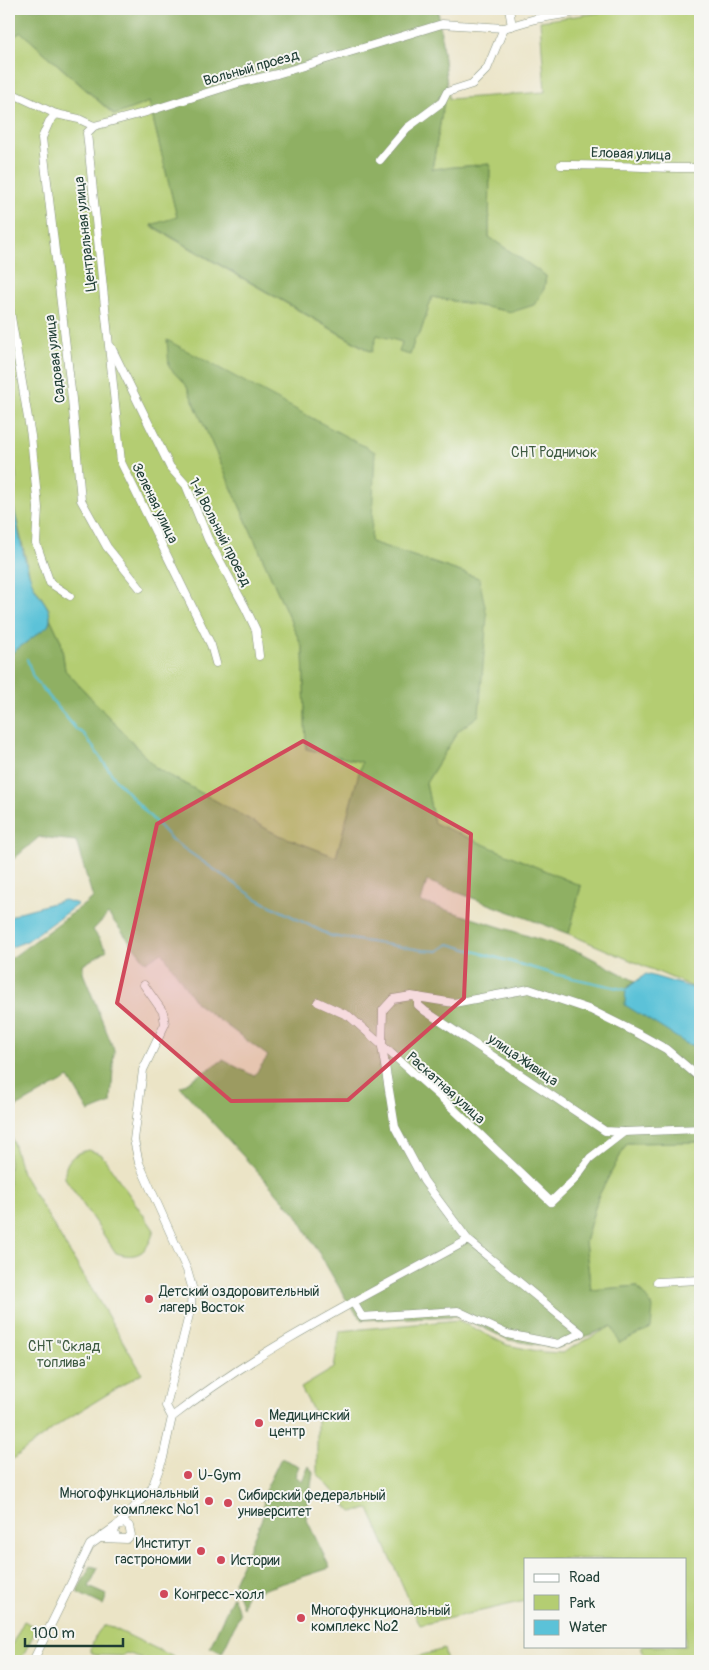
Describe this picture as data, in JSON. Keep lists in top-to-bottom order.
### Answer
{
  "streets": {
    "street": [
      "Вольный проезд",
      "Еловая улица",
      "Центральная улица",
      "Садовая улица",
      "Зеленая улица",
      "1-й Вольный проезд",
      "улица Живица",
      "Раскатная улица"
    ]
  },
  "crossings": [
    ["Вольный проезд", "Центральная улица"],
    ["Центральная улица", "Зеленая улица"],
    ["Центральная улица", "1-й Вольный проезд"],
    ["Зеленая улица", "1-й Вольный проезд"],
    ["улица Живица", "Раскатная улица"]
  ],
  "parks": ["СНТ Родничок", "СНТ \"Склад топлива\""],
  "places": [
    "Детский оздоровительный лагерь Восток",
    "Медицинский центр",
    "U-Gym",
    "Многофункциональный комплекс №1",
    "Сибирский федеральный университет",
    "Институт гастрономии",
    "Истории",
    "Конгресс-холл",
    "Многофункциональный комплекс №2"
  ],
  "legend": ["Road", "Park", "Water"],
  "scale_bar": "100 m"
}
